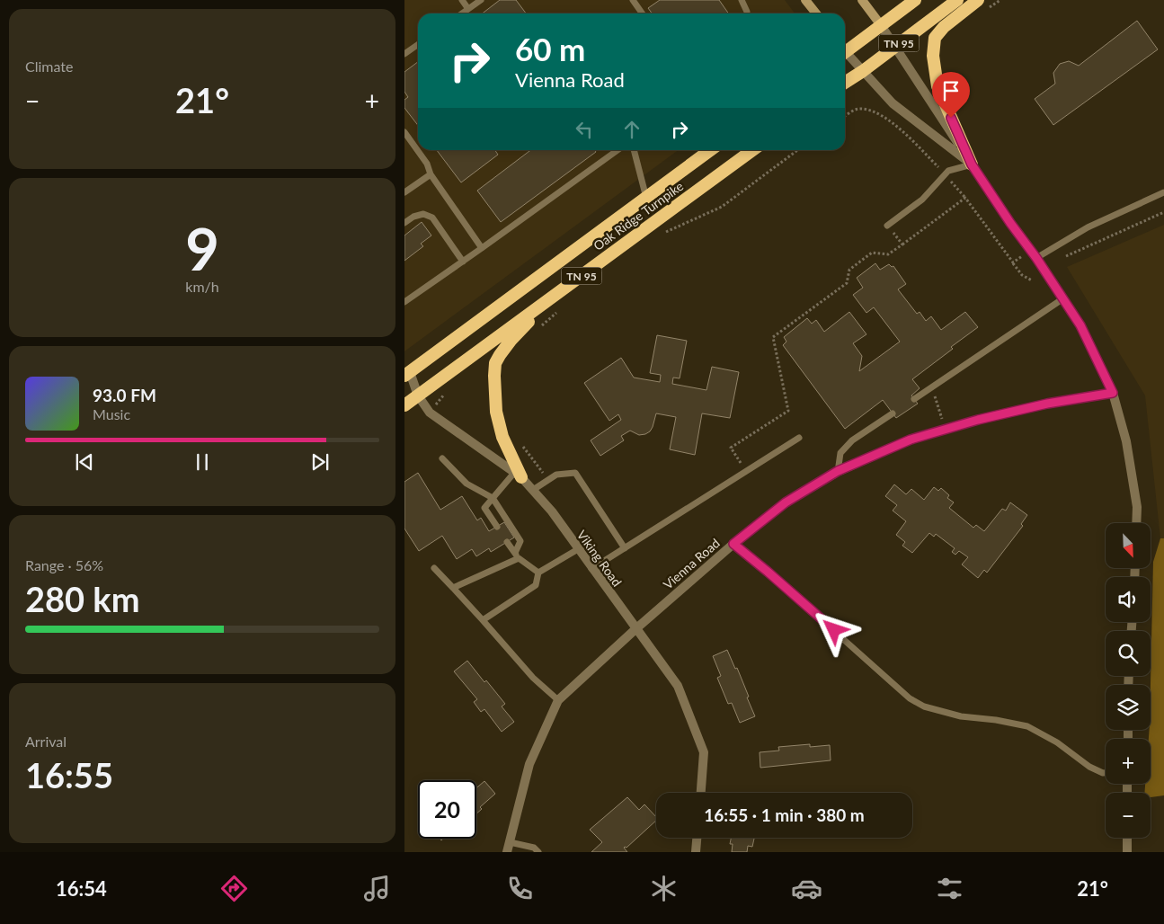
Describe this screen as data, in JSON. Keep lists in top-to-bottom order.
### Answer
{
  "streets": {
    "highway": ["TN 95", "Oak Ridge Turnpike"],
    "street": ["Viking Road", "Vienna Road"]
  },
  "crossings": [
    ["Oak Ridge Turnpike", "Viking Road"],
    ["Viking Road", "Vienna Road"]
  ],
  "north": "bottom right",
  "page": {
    "tile": [
      "Climate",
      ["9", "km/h"],
      ["Range · 56%", "280 km"],
      ["Arrival", "16:55"]
    ],
    "turn": ["60 m", "Vienna Road"],
    "heat": ["−", "21°", "+"],
    "song": ["93.0 FM", "Music"],
    "map_buttons": ["+", "−"],
    "limit": "20",
    "trip": "16:55 · 1 min · 380 m",
    "tabs": ["16:54", "21°"]
  }
}
